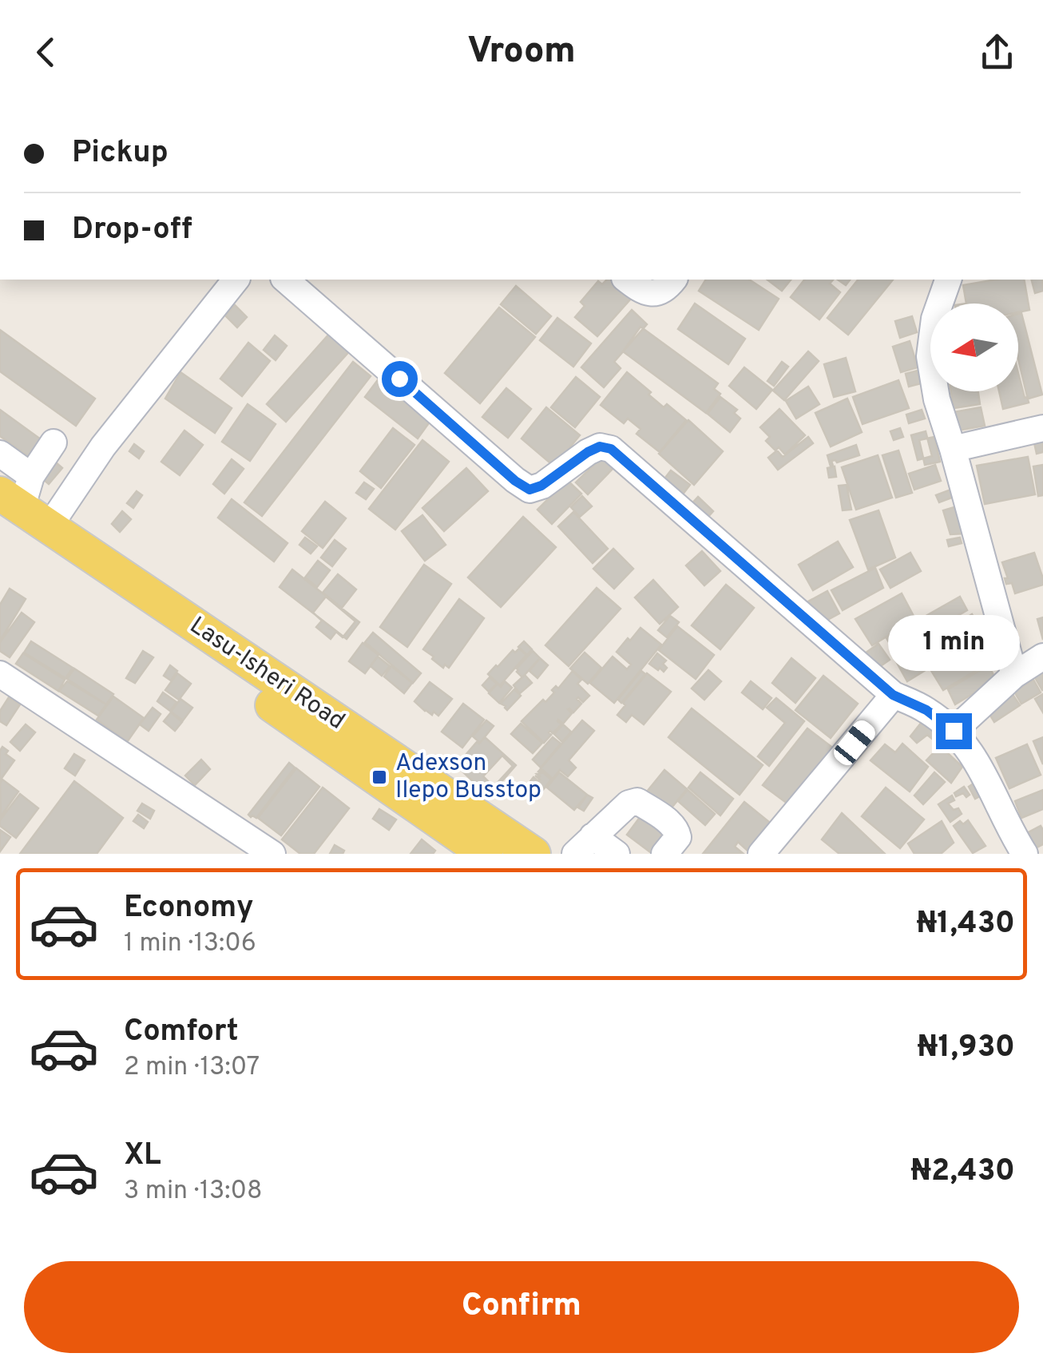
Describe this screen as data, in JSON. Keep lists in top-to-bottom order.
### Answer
{
  "streets": {
    "main road": ["Lasu-Isheri Road"]
  },
  "places": {
    "transit": ["Adexson Ilepo Busstop"]
  },
  "north": "left",
  "page": {
    "header": "Vroom",
    "banner": ["Pickup", "Drop-off"],
    "bubble": "1 min",
    "list": [
      {
        "name": "Economy",
        "note": "1 min · 13:06",
        "value": "₦1,430"
      },
      {
        "name": "Comfort",
        "note": "2 min · 13:07",
        "value": "₦1,930"
      },
      {
        "name": "XL",
        "note": "3 min · 13:08",
        "value": "₦2,430"
      }
    ],
    "buttons": "Confirm"
  }
}
